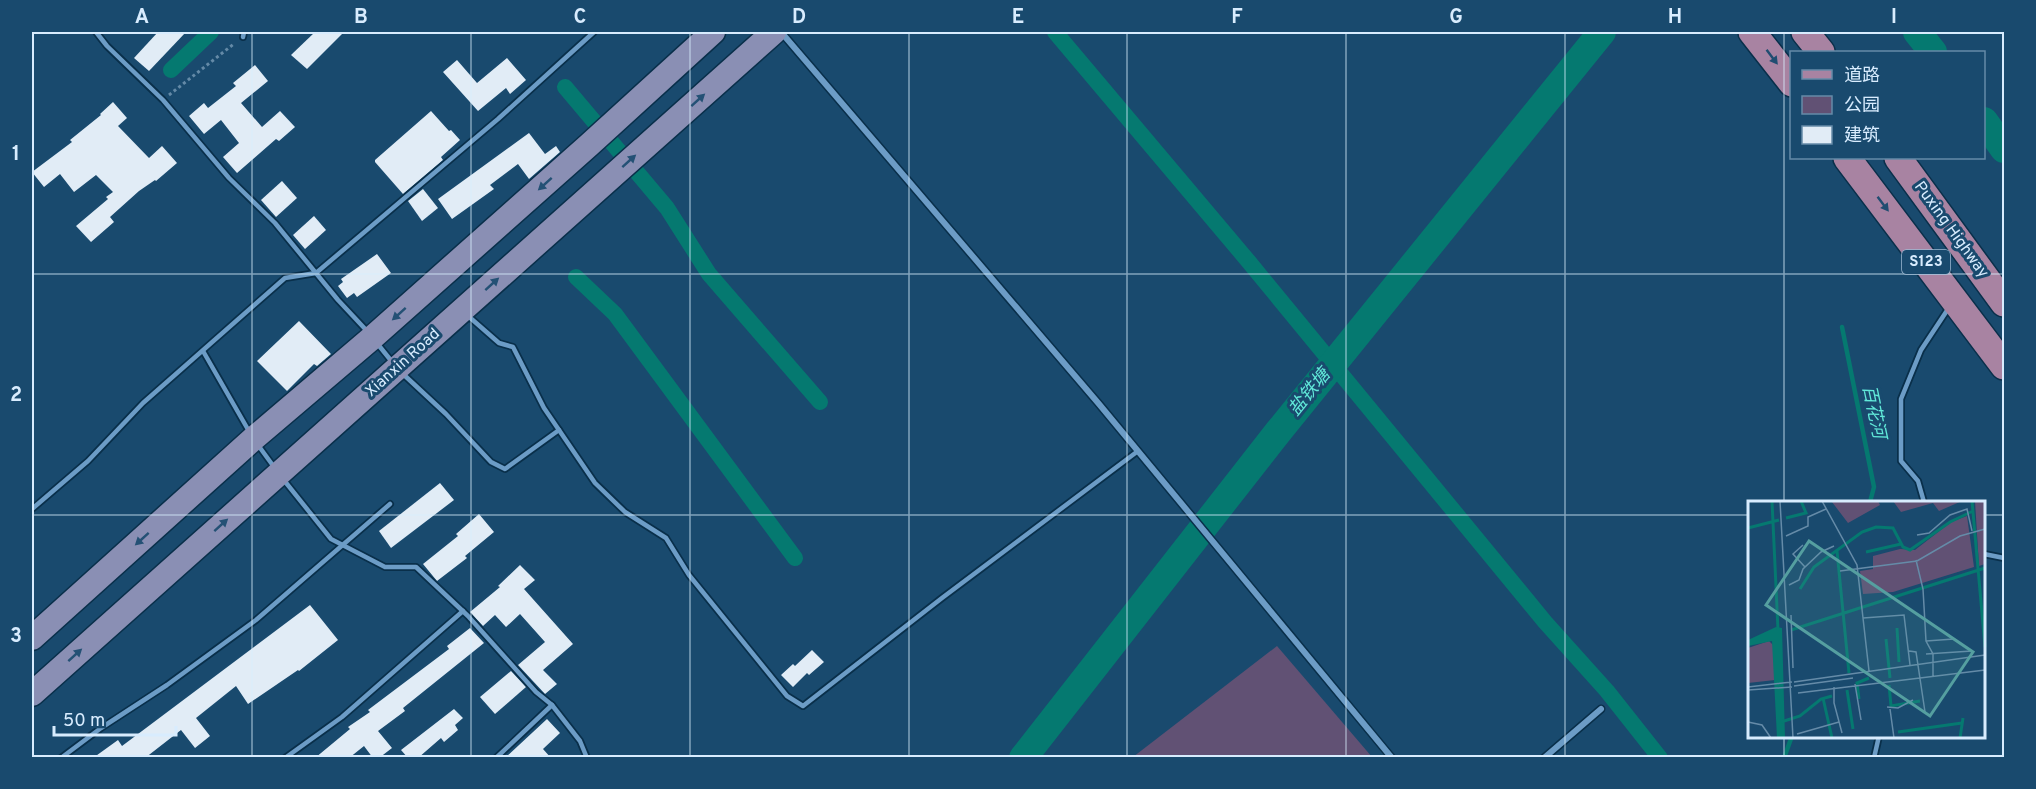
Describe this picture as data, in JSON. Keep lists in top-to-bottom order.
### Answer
{
  "streets": {
    "main road": ["Puxing Highway", "S123", "Xianxin Road"]
  },
  "water": ["盐铁塘", "百花河"],
  "legend": ["道路", "公园", "建筑"],
  "scale_bar": "50 m",
  "grid": {
    "columns": [
      "A",
      "B",
      "C",
      "D",
      "E",
      "F",
      "G",
      "H",
      "I"
    ],
    "rows": ["1", "2", "3"]
  }
}
